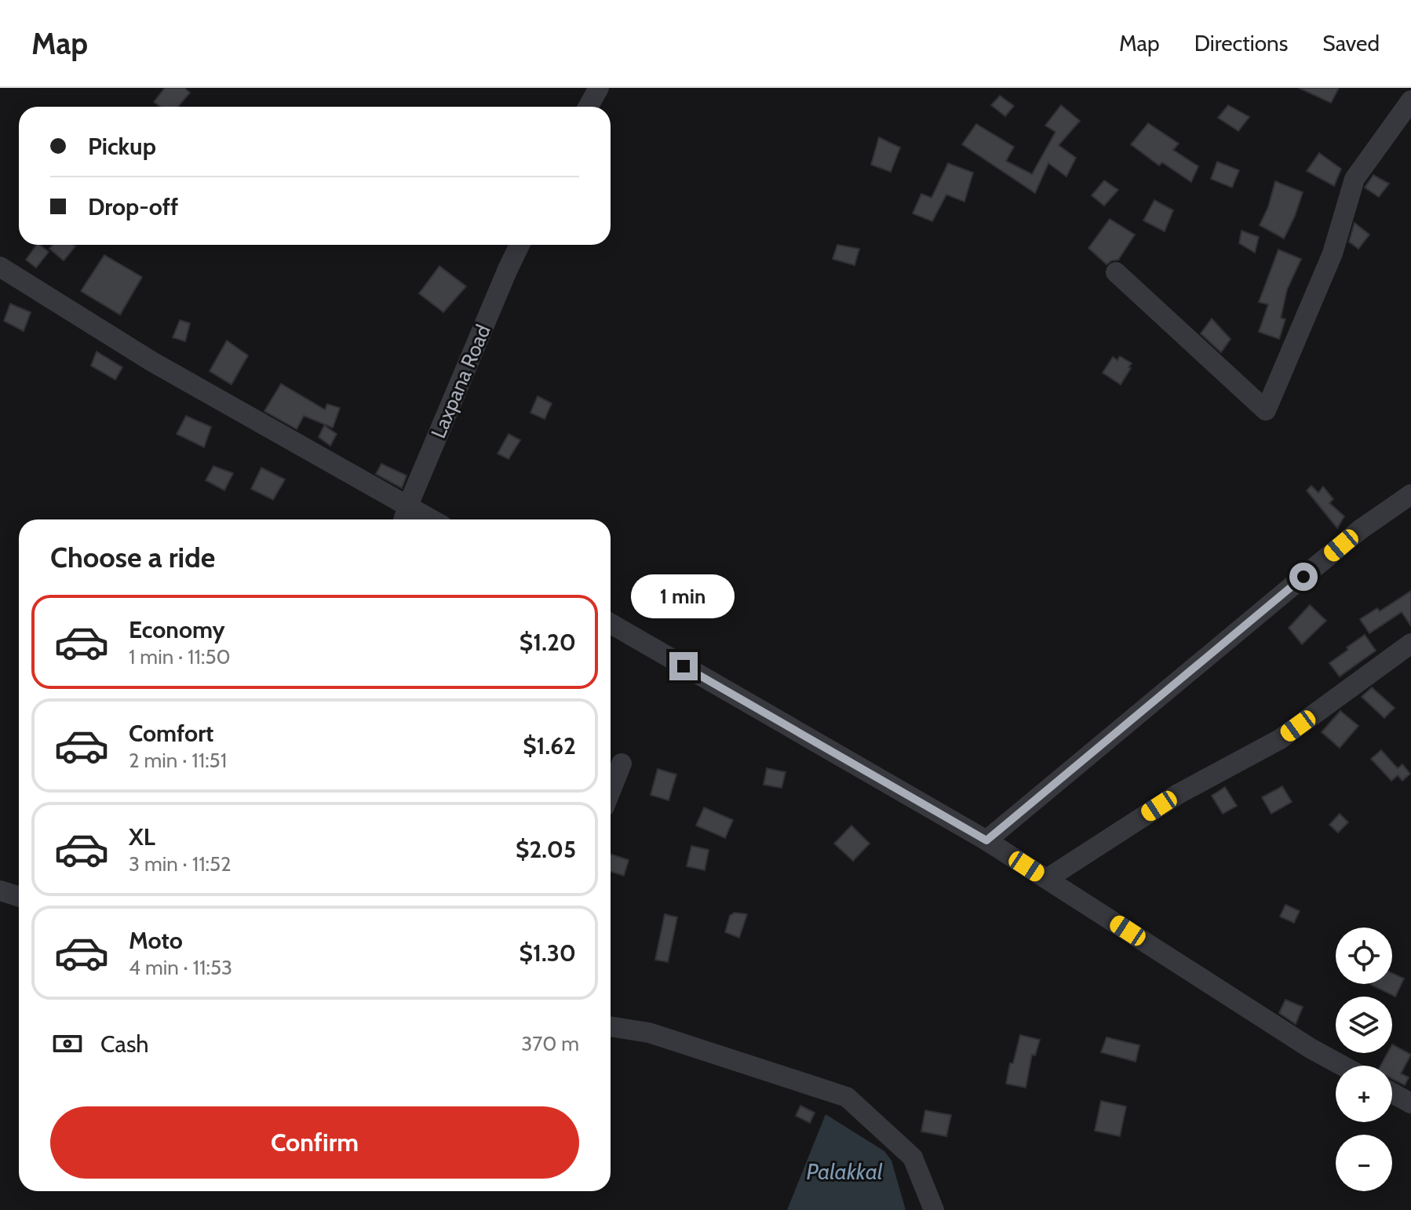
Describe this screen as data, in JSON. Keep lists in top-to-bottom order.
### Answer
{
  "streets": {
    "street": ["Laxpana Road"]
  },
  "water": ["Palakkal"],
  "page": {
    "header": "Map",
    "nav": ["Map", "Directions", "Saved"],
    "banner": ["Pickup", "Drop-off"],
    "heading": "Choose a ride",
    "bubble": "1 min",
    "list": [
      {
        "name": "Economy",
        "note": "1 min · 11:50",
        "value": "$1.20"
      },
      {
        "name": "Comfort",
        "note": "2 min · 11:51",
        "value": "$1.62"
      },
      {
        "name": "XL",
        "note": "3 min · 11:52",
        "value": "$2.05"
      },
      {
        "name": "Moto",
        "note": "4 min · 11:53",
        "value": "$1.30"
      }
    ],
    "map_buttons": ["+", "−"],
    "pay": ["Cash", "370 m"],
    "buttons": "Confirm"
  }
}
